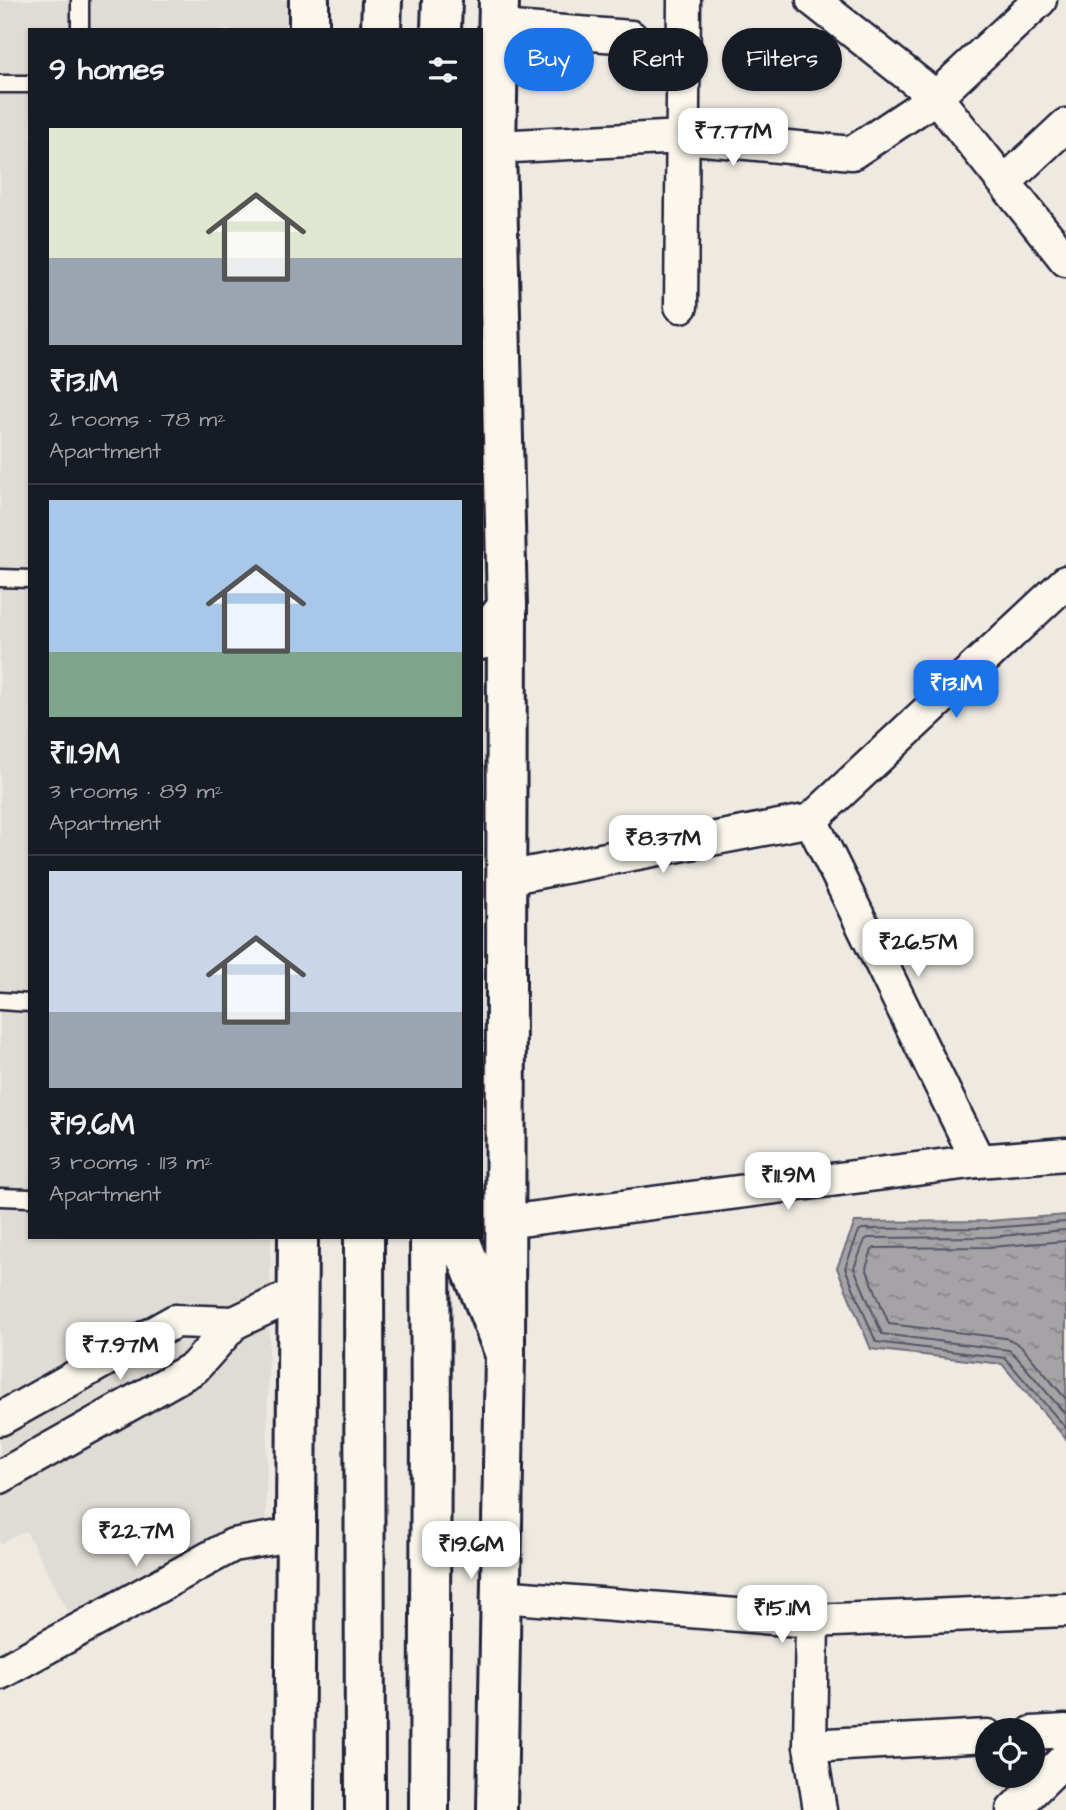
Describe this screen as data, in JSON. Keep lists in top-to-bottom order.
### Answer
{
  "page": {
    "chip": ["Buy", "Rent", "Filters"],
    "heading": "9 homes",
    "price": [
      "₹7.77M",
      "₹13.1M",
      "₹8.37M",
      "₹26.5M",
      "₹11.9M",
      "₹7.97M",
      "₹22.7M",
      "₹19.6M",
      "₹15.1M"
    ],
    "list": [
      {
        "name": "₹13.1M",
        "note": "2 rooms · 78 m² · Apartment"
      },
      {
        "name": "₹11.9M",
        "note": "3 rooms · 89 m² · Apartment"
      },
      {
        "name": "₹19.6M",
        "note": "3 rooms · 113 m² · Apartment"
      }
    ]
  }
}
